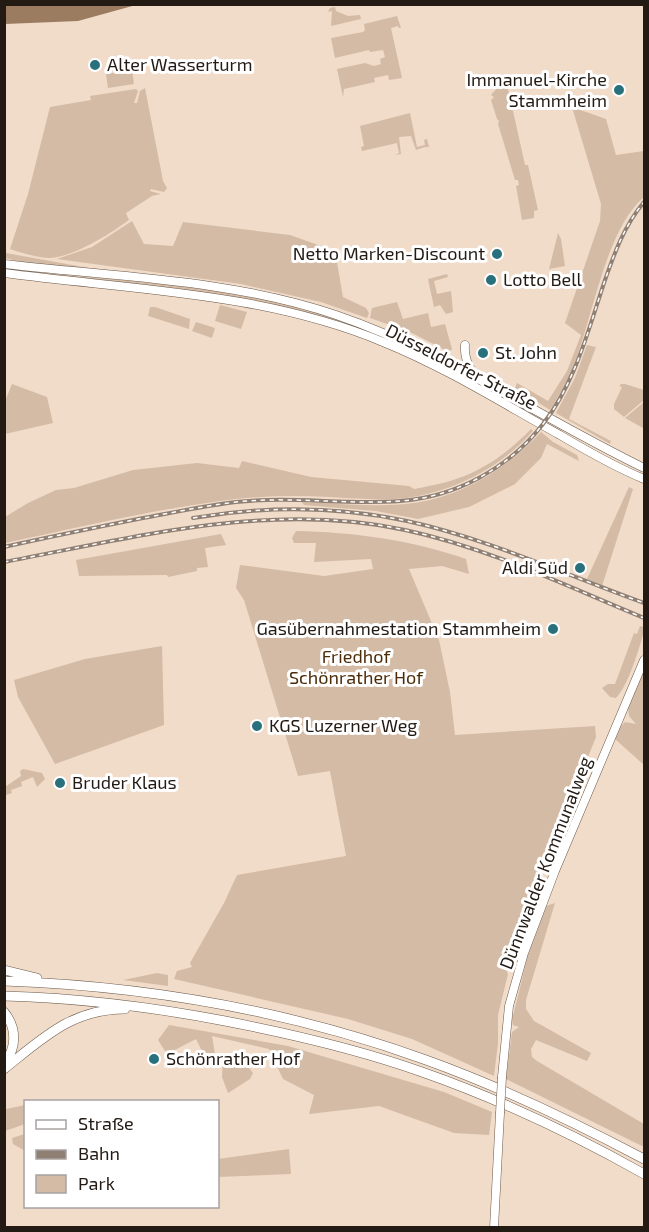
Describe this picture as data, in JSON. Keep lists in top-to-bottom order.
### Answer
{
  "streets": {
    "main road": ["Düsseldorfer Straße", "Dünnwalder Kommunalweg"]
  },
  "parks": ["Friedhof Schönrather Hof"],
  "places": [
    "Alter Wasserturm",
    "Immanuel-Kirche Stammheim",
    "Netto Marken-Discount",
    "Lotto Bell",
    "St. John",
    "Aldi Süd",
    "Gasübernahmestation Stammheim",
    "KGS Luzerner Weg",
    "Bruder Klaus",
    "Schönrather Hof"
  ],
  "legend": ["Straße", "Bahn", "Park"]
}
